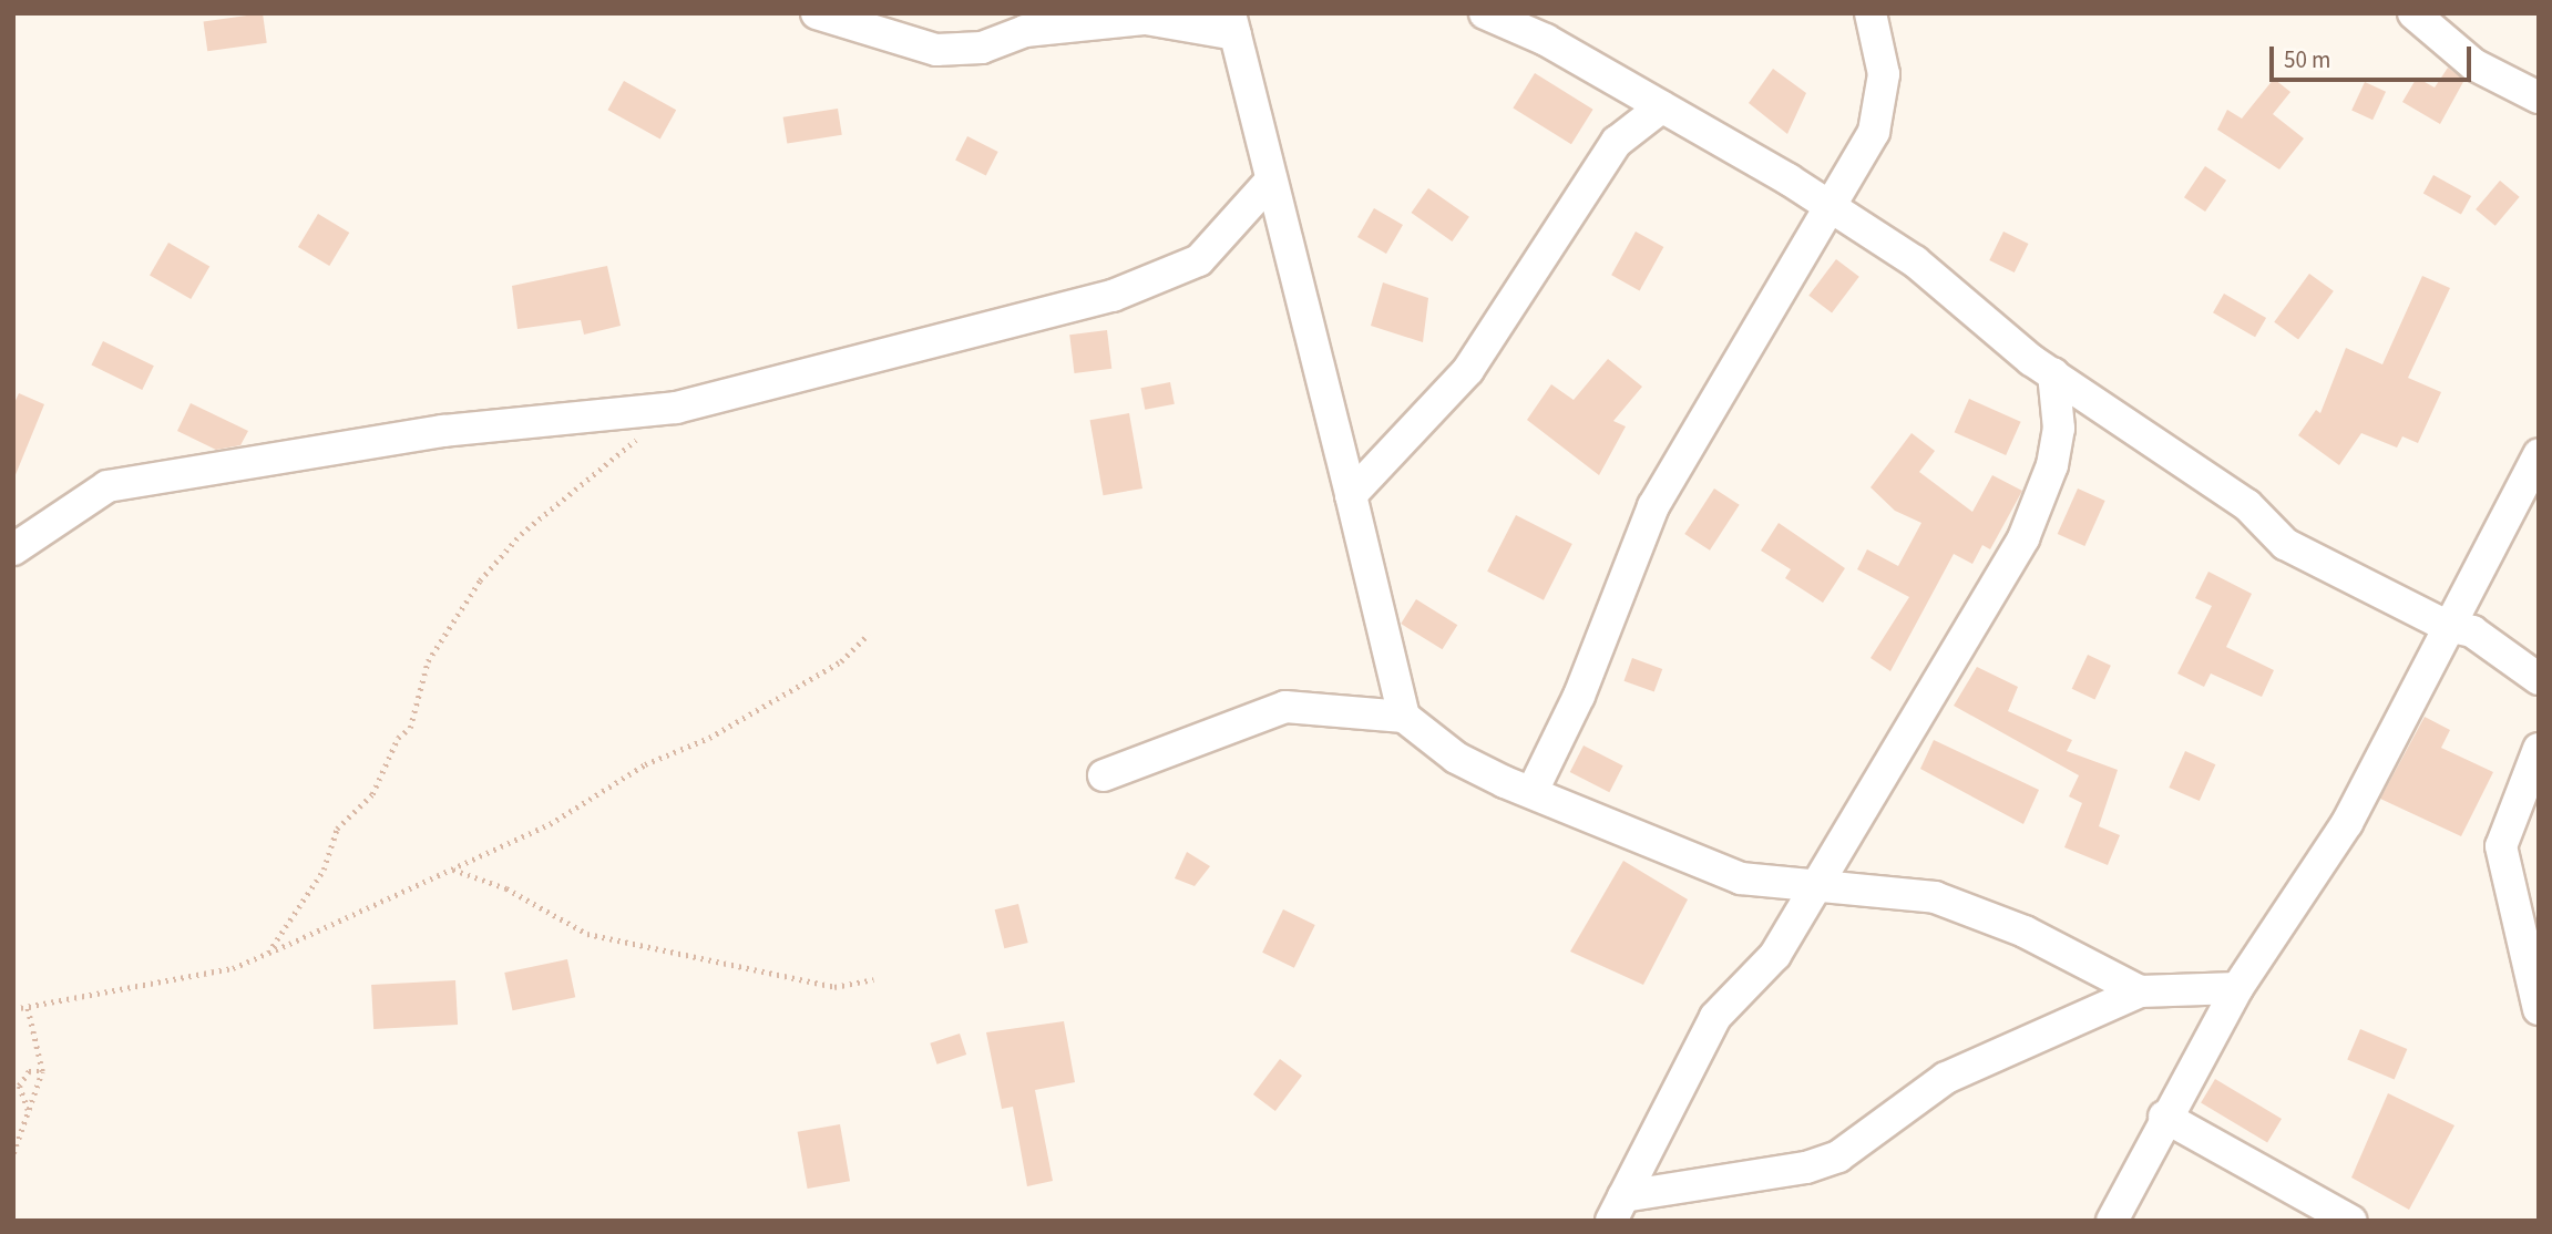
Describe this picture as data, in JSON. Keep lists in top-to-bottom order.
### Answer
{
  "scale_bar": "50 m"
}
